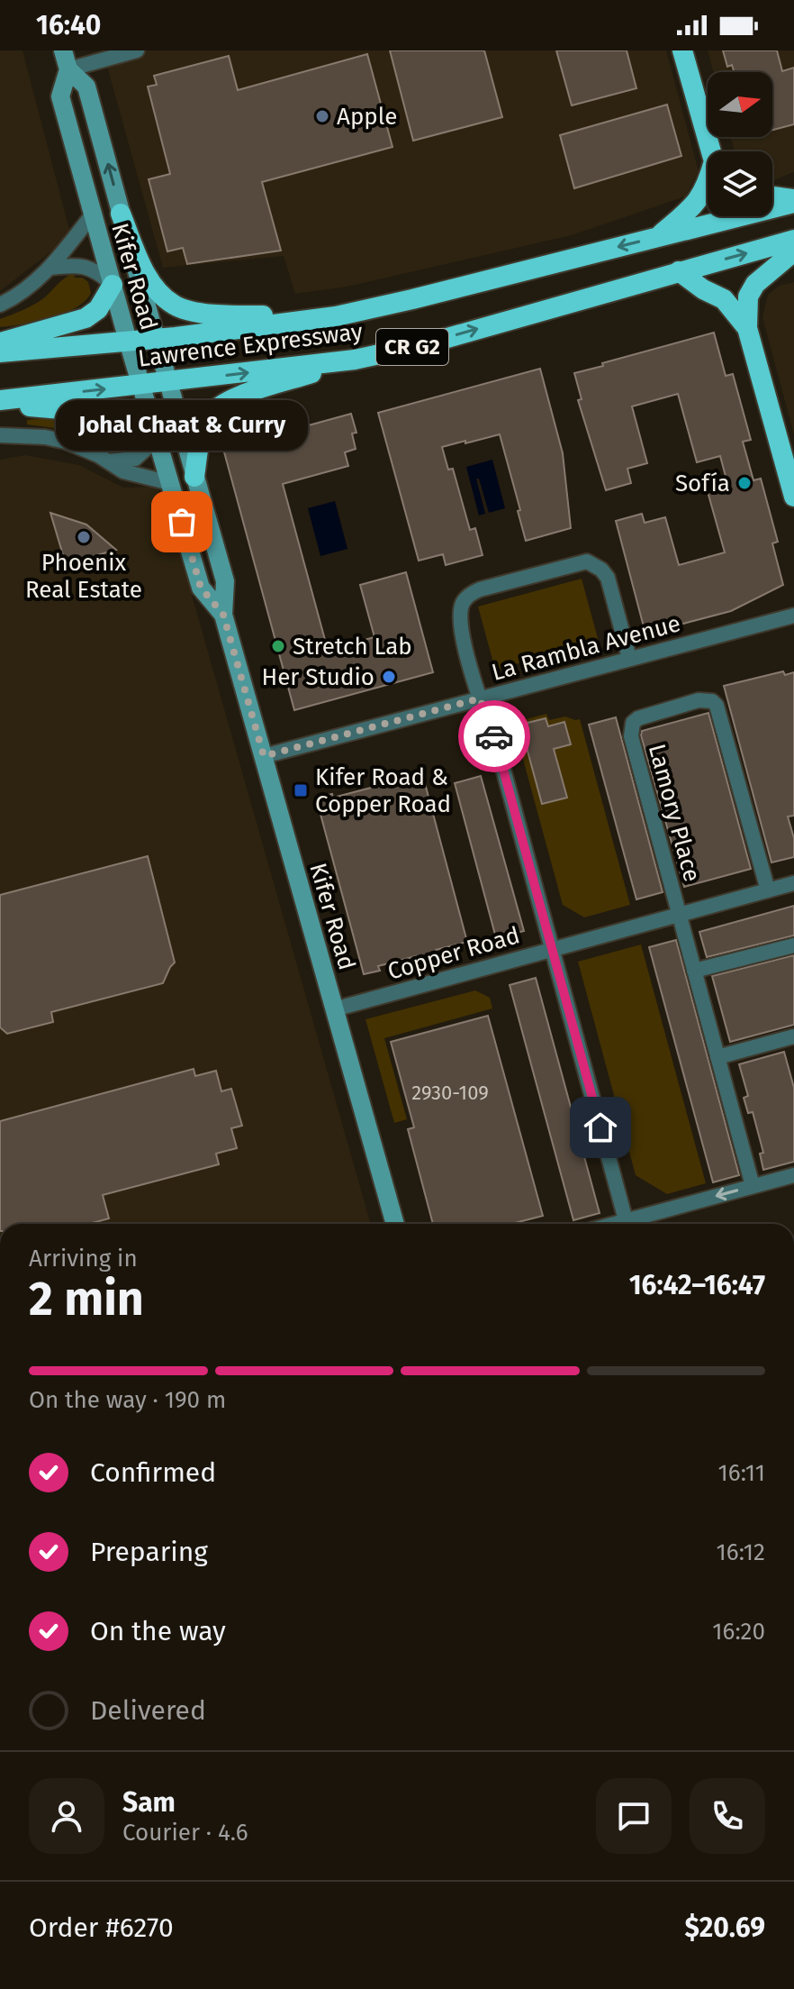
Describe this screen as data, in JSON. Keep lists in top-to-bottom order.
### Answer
{
  "streets": {
    "highway": ["Lawrence Expressway", "CR G2"],
    "main road": ["Kifer Road"],
    "street": ["La Rambla Avenue", "Lamory Place", "Copper Road"]
  },
  "crossings": [
    ["Kifer Road", "Lawrence Expressway"],
    ["Kifer Road", "La Rambla Avenue"],
    ["Kifer Road", "Copper Road"],
    ["Lamory Place", "Copper Road"]
  ],
  "places": {
    "other": [
      "Apple",
      "Sofía",
      "Johal Chaat & Curry",
      "Phoenix Real Estate",
      "Stretch Lab",
      "Her Studio"
    ],
    "transit": ["Kifer Road & Copper Road"]
  },
  "house_numbers": ["2930-109"],
  "north": "right",
  "page": {
    "status": "16:40",
    "bubble": "Johal Chaat & Curry",
    "heading": ["2 min", "Arriving in", "16:42–16:47"],
    "panel": [
      "Sam",
      "Courier · 4.6",
      "Order #6270",
      "$20.69"
    ],
    "bar": "On the way · 190 m",
    "list": [
      ["Confirmed", "16:11"],
      ["Preparing", "16:12"],
      ["On the way", "16:20"],
      "Delivered"
    ]
  }
}
